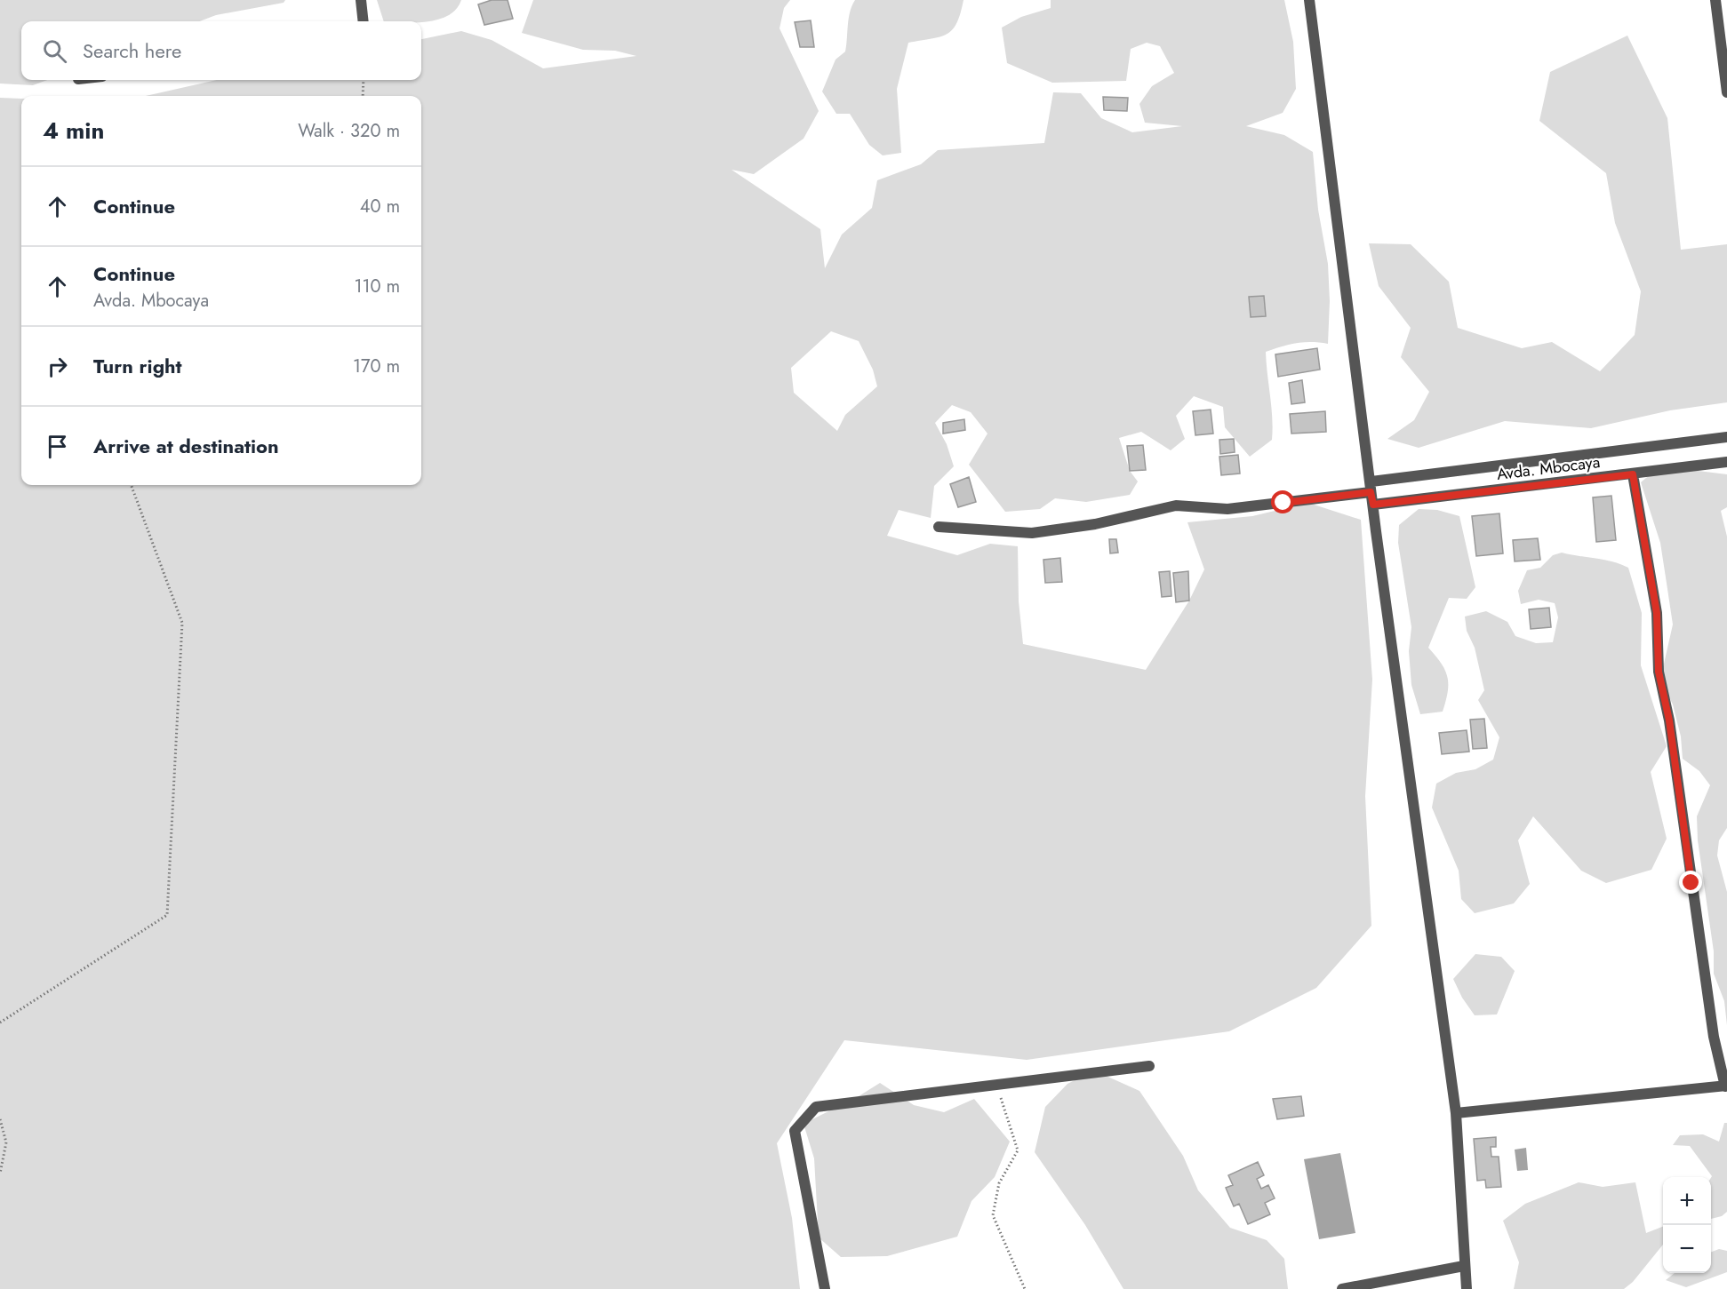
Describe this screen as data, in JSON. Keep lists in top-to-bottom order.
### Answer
{
  "streets": {
    "street": ["Avda. Mbocaya"]
  },
  "page": {
    "search": "Search here",
    "heading": ["4 min", "Walk · 320 m"],
    "list": [
      ["Continue", "40 m"],
      ["Continue", "Avda. Mbocaya", "110 m"],
      ["Turn right", "170 m"],
      "Arrive at destination"
    ],
    "map_buttons": ["+", "−"]
  }
}
